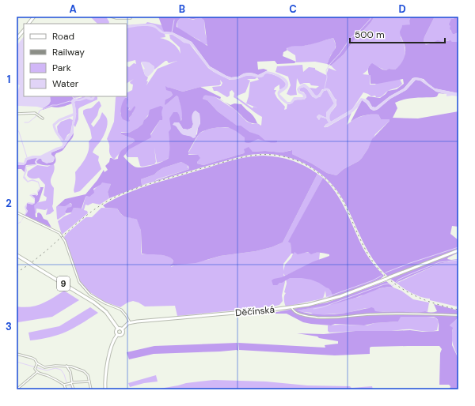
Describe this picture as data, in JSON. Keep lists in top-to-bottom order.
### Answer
{
  "streets": {
    "main road": ["9", "Děčínská"]
  },
  "legend": [
    "Road",
    "Railway",
    "Park",
    "Water"
  ],
  "scale_bar": "500 m",
  "grid": {
    "columns": [
      "A",
      "B",
      "C",
      "D"
    ],
    "rows": ["1", "2", "3"]
  }
}
